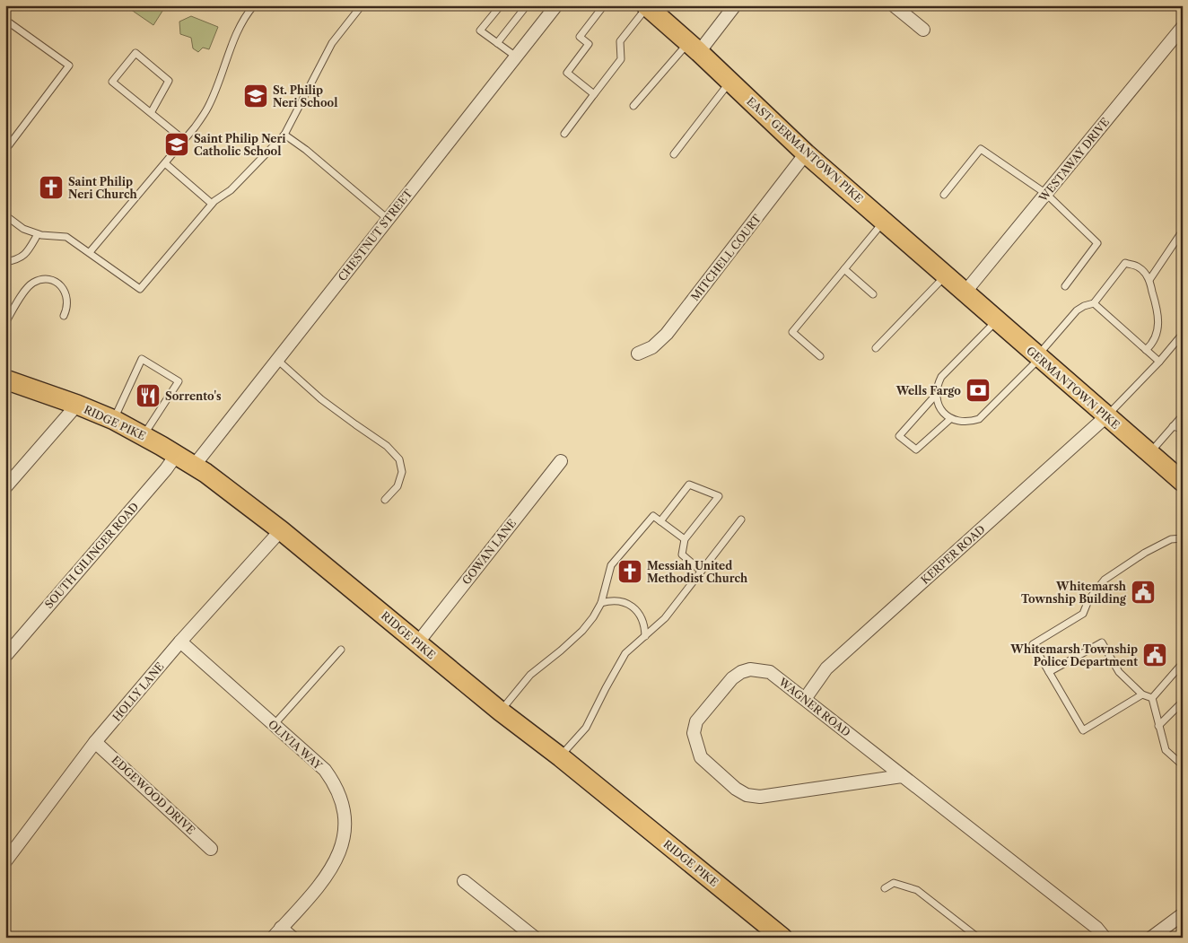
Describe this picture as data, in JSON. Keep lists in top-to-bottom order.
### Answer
{
  "streets": {
    "main road": ["EAST GERMANTOWN PIKE", "GERMANTOWN PIKE", "RIDGE PIKE"],
    "street": [
      "WESTAWAY DRIVE",
      "CHESTNUT STREET",
      "MITCHELL COURT",
      "GOWAN LANE",
      "KERPER ROAD",
      "SOUTH GILINGER ROAD",
      "HOLLY LANE",
      "WAGNER ROAD",
      "OLIVIA WAY",
      "EDGEWOOD DRIVE"
    ]
  },
  "crossings": [
    ["EAST GERMANTOWN PIKE", "WESTAWAY DRIVE"],
    ["EAST GERMANTOWN PIKE", "MITCHELL COURT"],
    ["EAST GERMANTOWN PIKE", "GERMANTOWN PIKE"],
    ["WESTAWAY DRIVE", "GERMANTOWN PIKE"],
    ["CHESTNUT STREET", "RIDGE PIKE"],
    ["GERMANTOWN PIKE", "KERPER ROAD"],
    ["RIDGE PIKE", "GOWAN LANE"],
    ["RIDGE PIKE", "SOUTH GILINGER ROAD"],
    ["RIDGE PIKE", "HOLLY LANE"],
    ["KERPER ROAD", "WAGNER ROAD"],
    ["HOLLY LANE", "OLIVIA WAY"],
    ["HOLLY LANE", "EDGEWOOD DRIVE"]
  ],
  "places": {
    "school or university": ["St. Philip Neri School", "Saint Philip Neri Catholic School"],
    "church": ["Saint Philip Neri Church", "Messiah United Methodist Church"],
    "bank": ["Wells Fargo"],
    "restaurant": ["Sorrento's"],
    "public building": ["Whitemarsh Township Building", "Whitemarsh Township Police Department"]
  }
}
